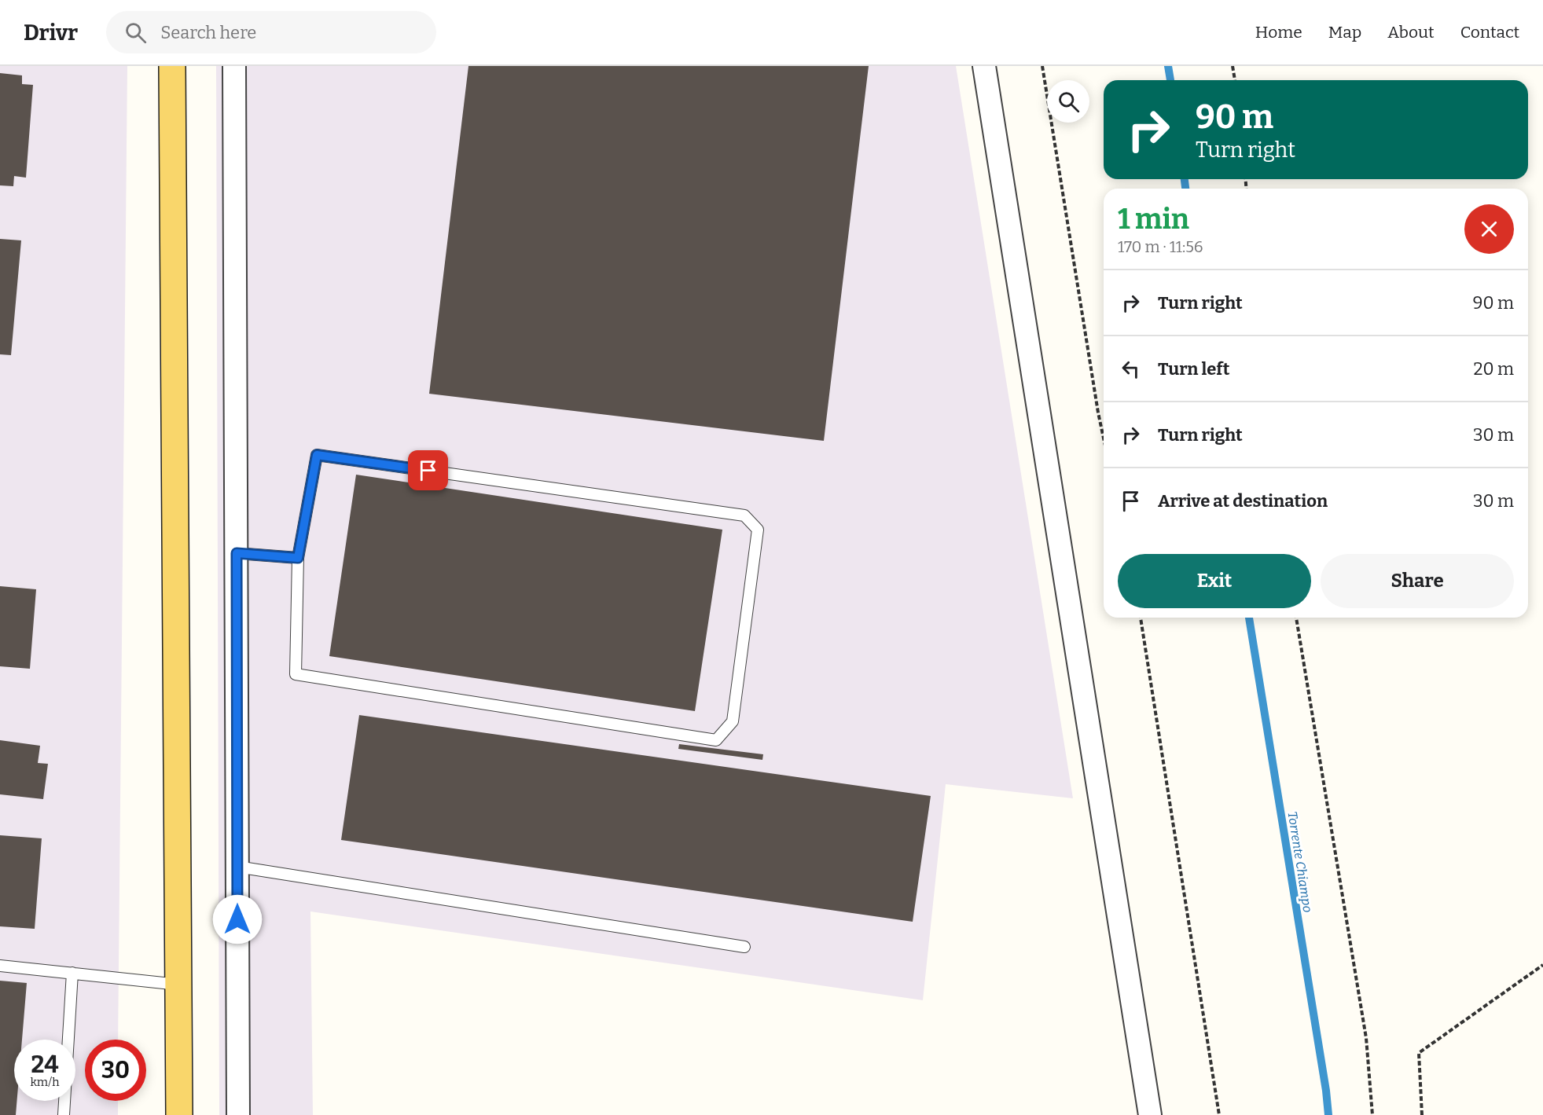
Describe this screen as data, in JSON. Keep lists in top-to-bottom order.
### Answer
{
  "water": ["Torrente Chiampo"],
  "page": {
    "header": "Drivr",
    "search": "Search here",
    "nav": [
      "Home",
      "Map",
      "About",
      "Contact"
    ],
    "turn": ["90 m", "Turn right"],
    "heading": ["1 min", "170 m · 11:56"],
    "list": [
      {
        "name": "Turn right",
        "value": "90 m"
      },
      {
        "name": "Turn left",
        "value": "20 m"
      },
      {
        "name": "Turn right",
        "value": "30 m"
      },
      {
        "name": "Arrive at destination",
        "value": "30 m"
      }
    ],
    "buttons": ["Exit", "Share"],
    "speed": "24 km/h",
    "limit": "30"
  }
}
